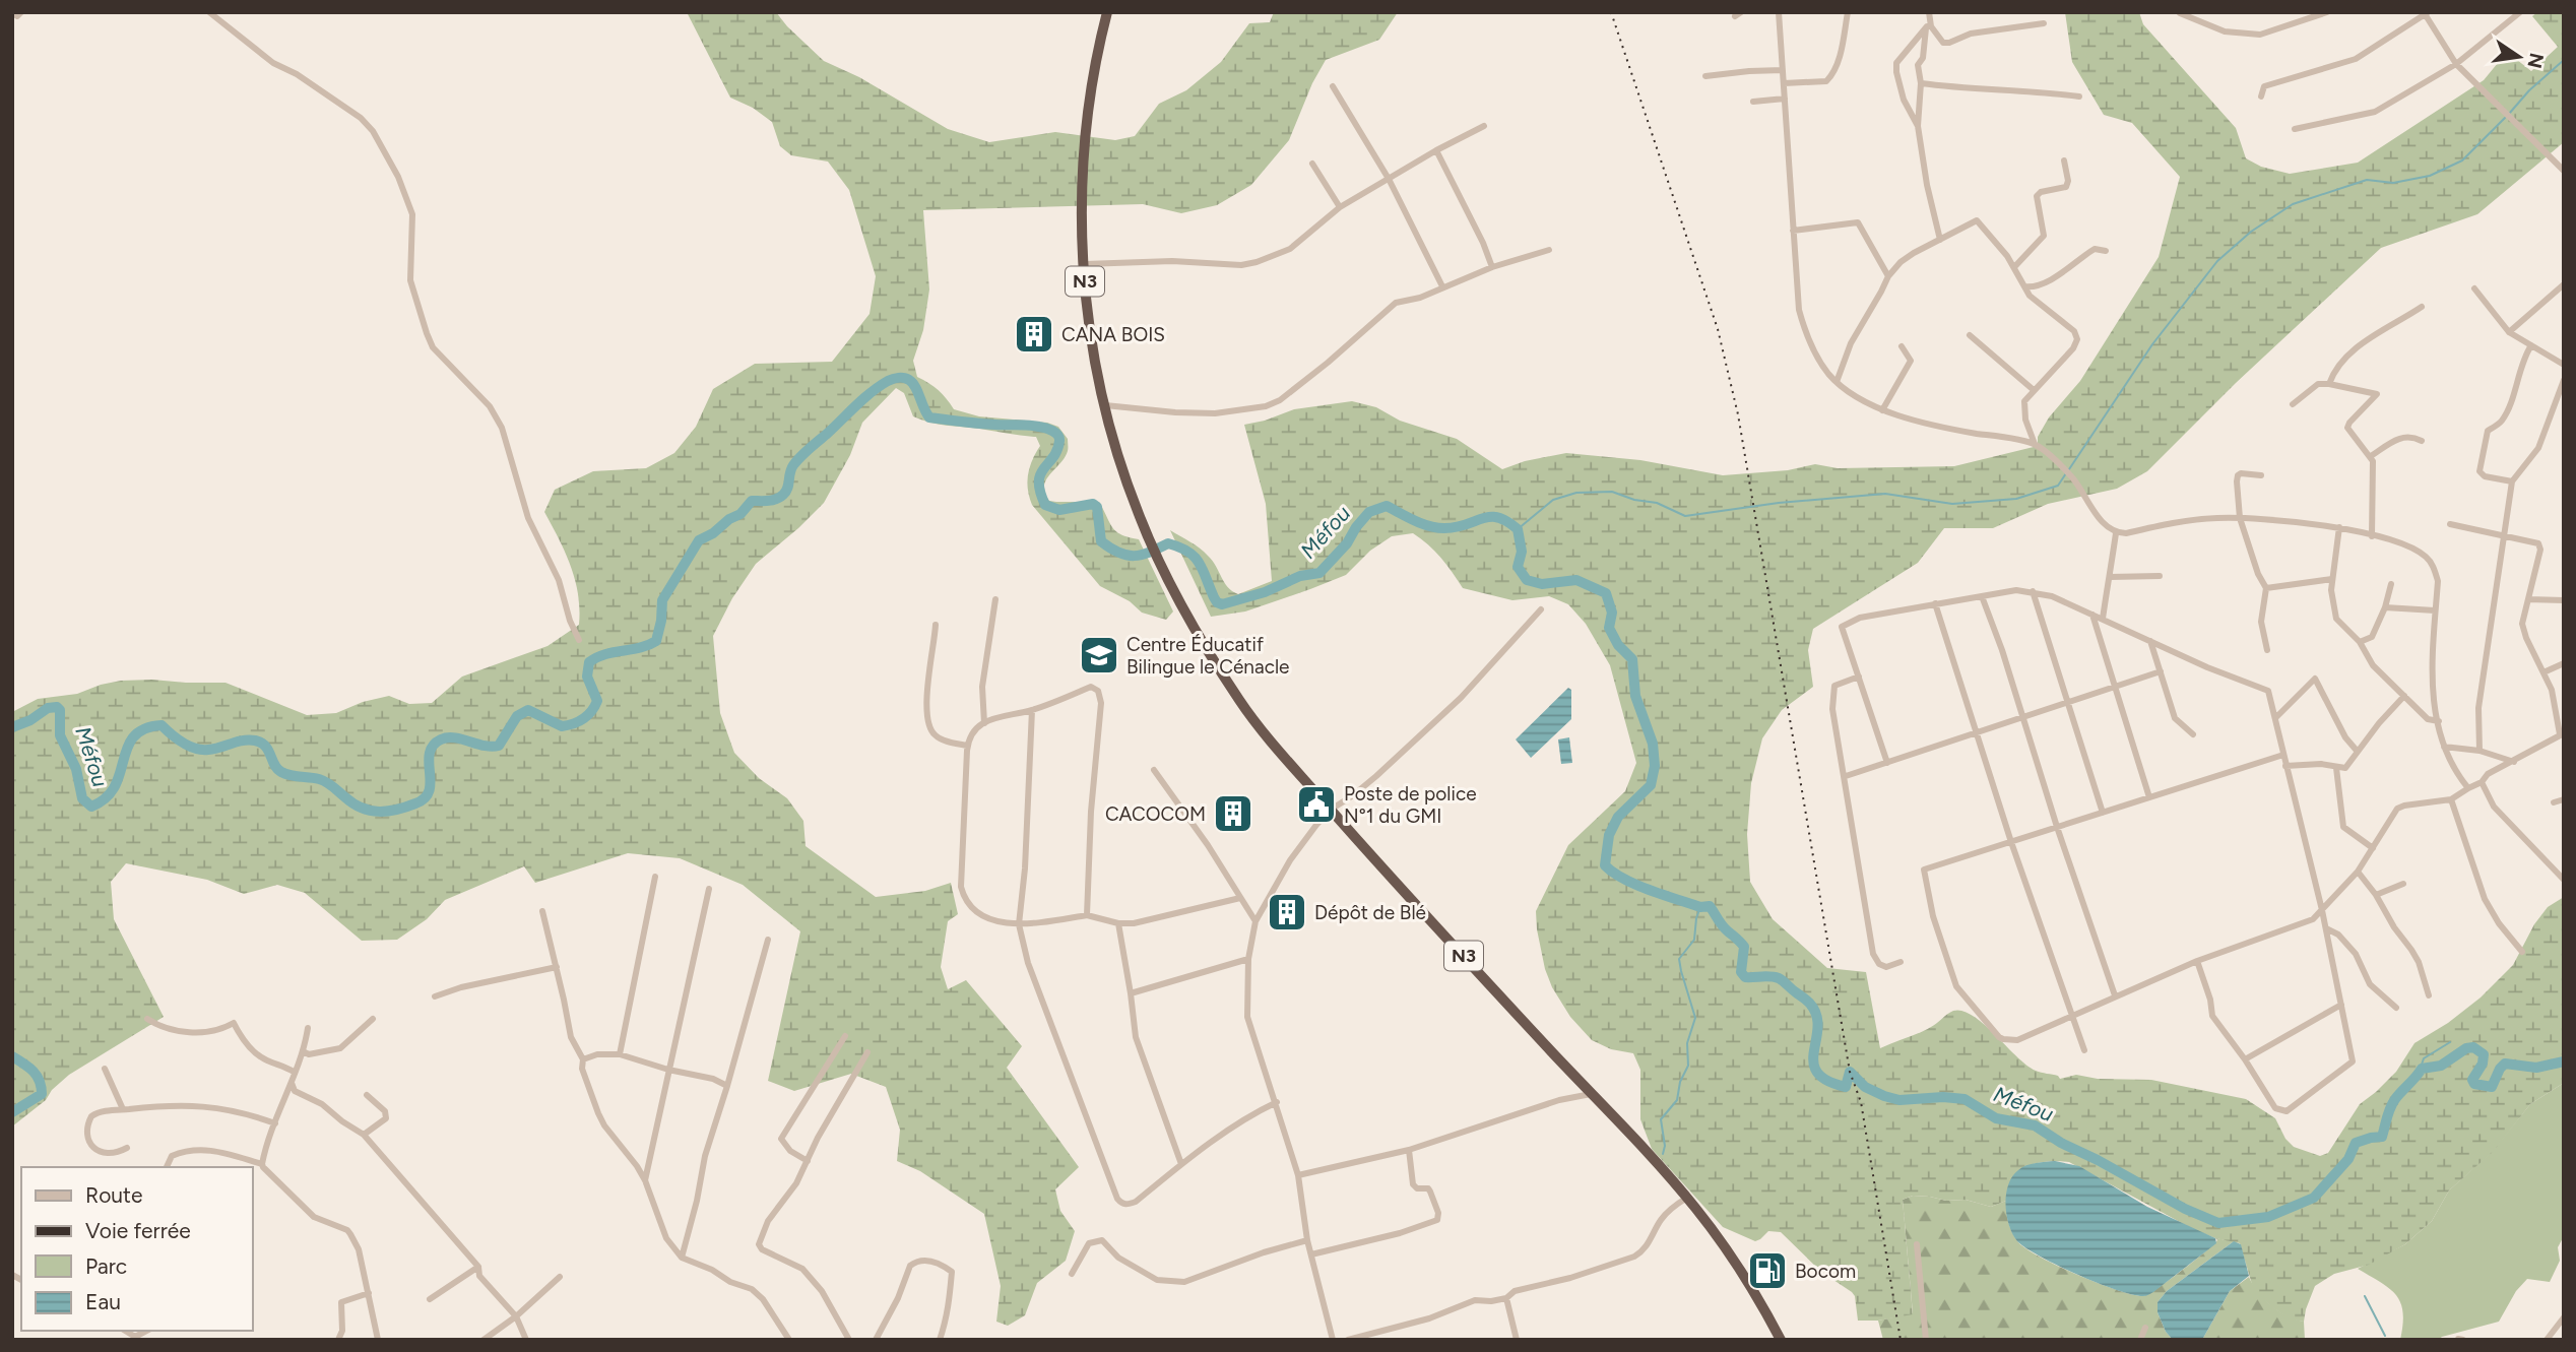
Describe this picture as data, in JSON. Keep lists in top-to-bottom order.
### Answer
{
  "streets": {
    "highway": ["N3"]
  },
  "water": ["Méfou"],
  "places": {
    "building": ["CANA BOIS", "CACOCOM", "Dépôt de Blé"],
    "school or university": ["Centre Éducatif Bilingue le Cénacle"],
    "public building": ["Poste de police N°1 du GMI"],
    "fuel station": ["Bocom"]
  },
  "legend": [
    "Route",
    "Voie ferrée",
    "Parc",
    "Eau"
  ],
  "north": "right"
}
